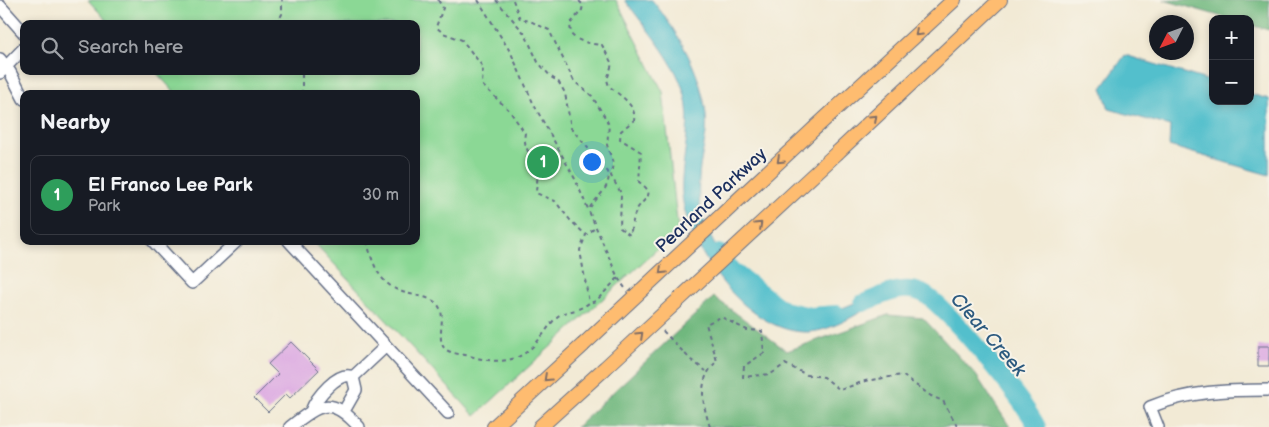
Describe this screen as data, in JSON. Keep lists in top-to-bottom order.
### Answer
{
  "streets": {
    "main road": ["Pearland Parkway"]
  },
  "water": ["Clear Creek"],
  "north": "bottom left",
  "page": {
    "map_buttons": ["+", "−"],
    "search": "Search here",
    "heading": "Nearby",
    "pins": "1",
    "list": [
      {
        "mark": "1",
        "name": "El Franco Lee Park",
        "note": "Park",
        "value": "30 m"
      }
    ]
  }
}
